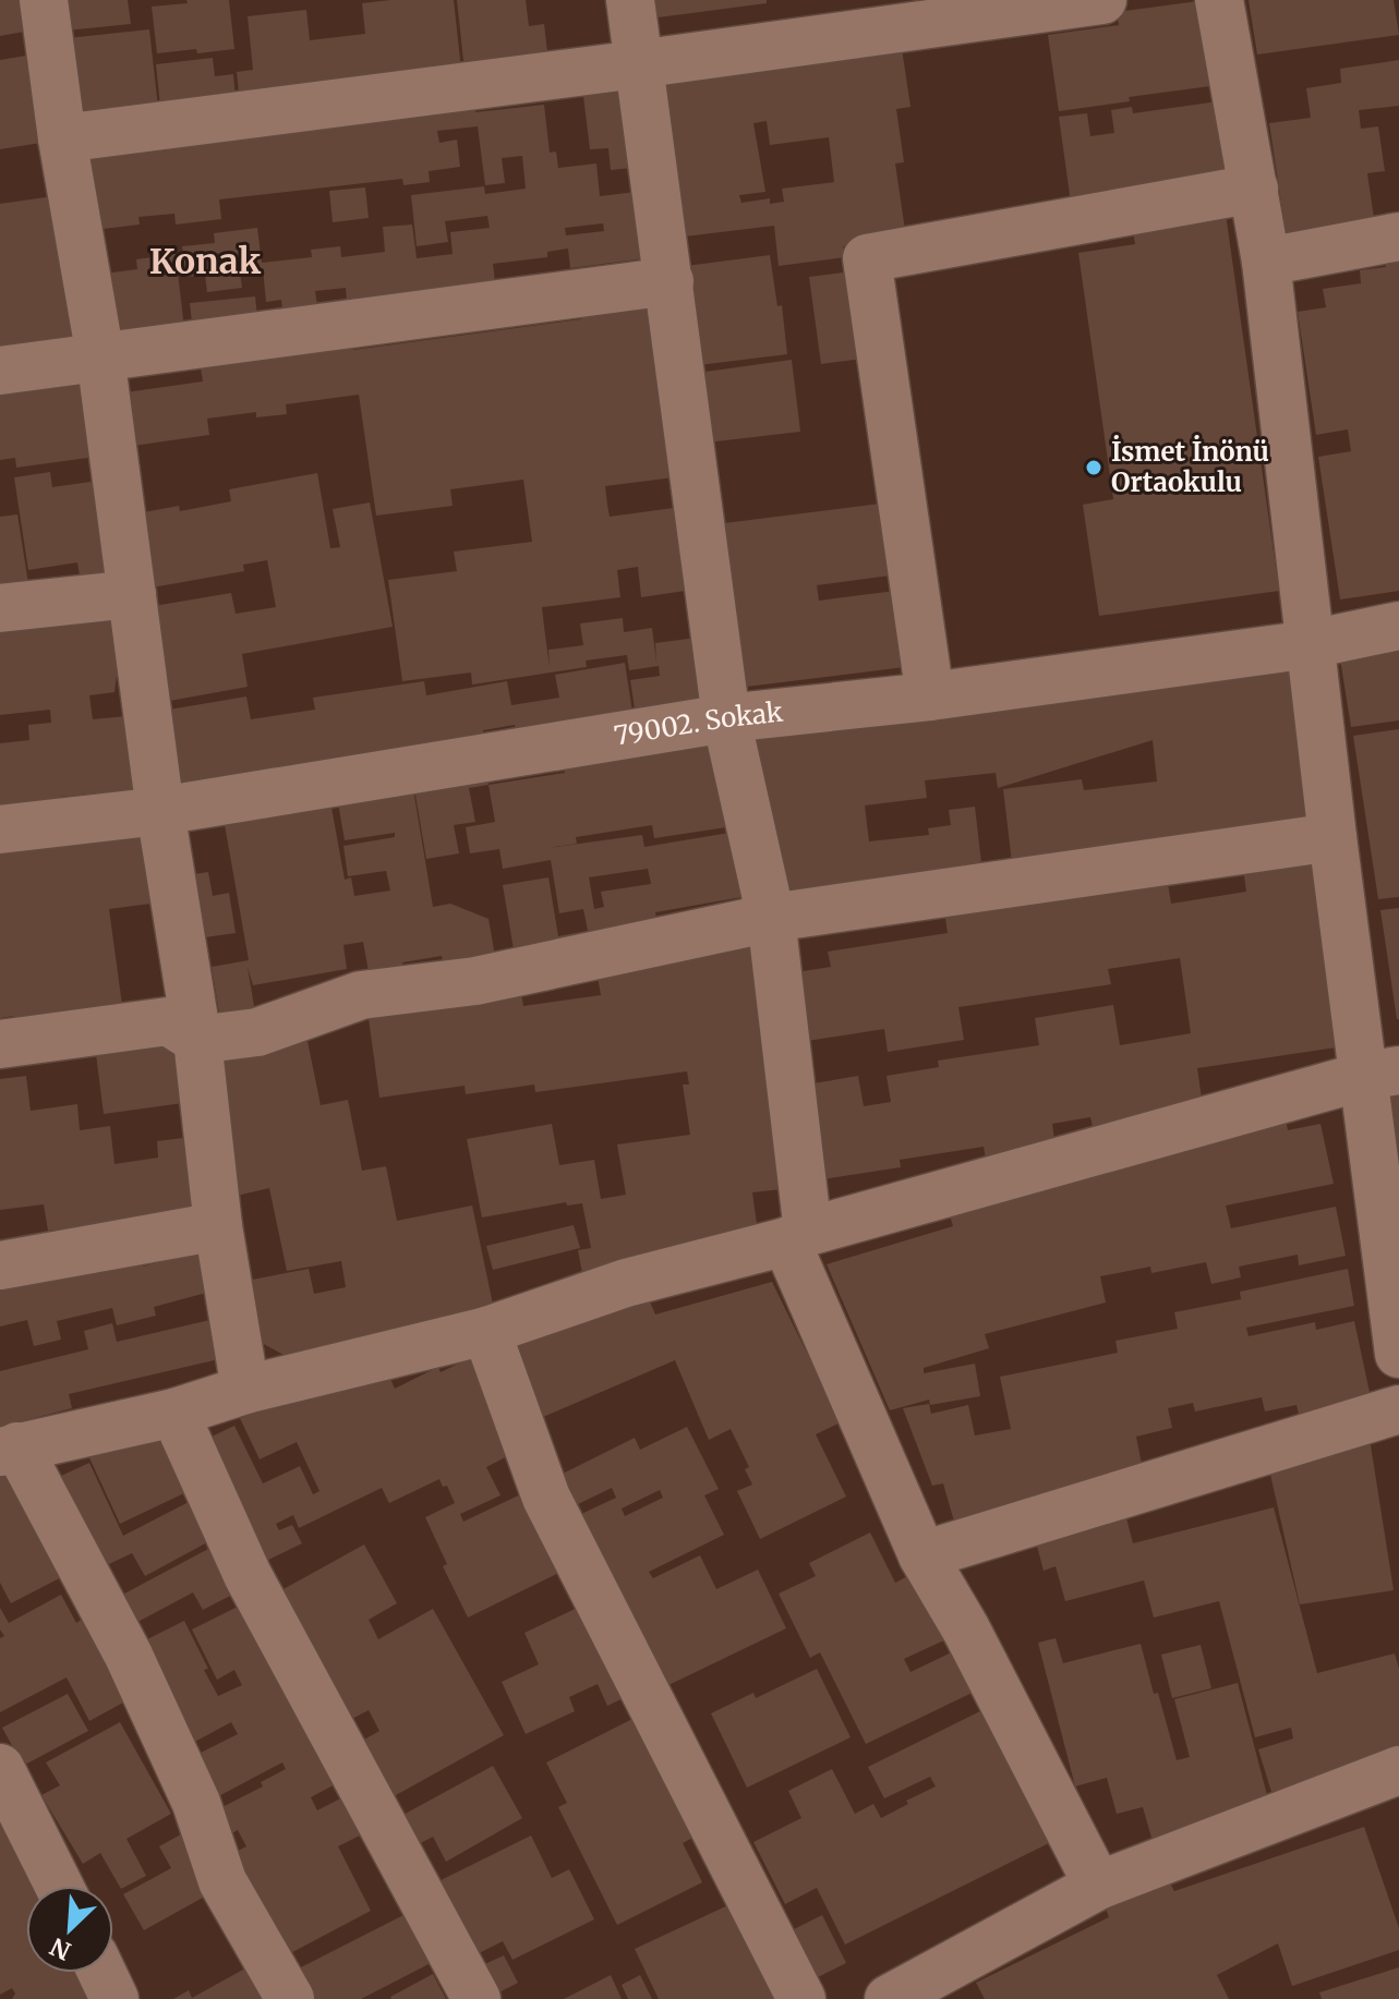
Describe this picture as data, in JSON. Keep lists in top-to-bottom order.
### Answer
{
  "streets": {
    "street": ["79002. Sokak"]
  },
  "districts": ["Konak"],
  "places": ["İsmet İnönü Ortaokulu"],
  "north": "bottom left"
}
